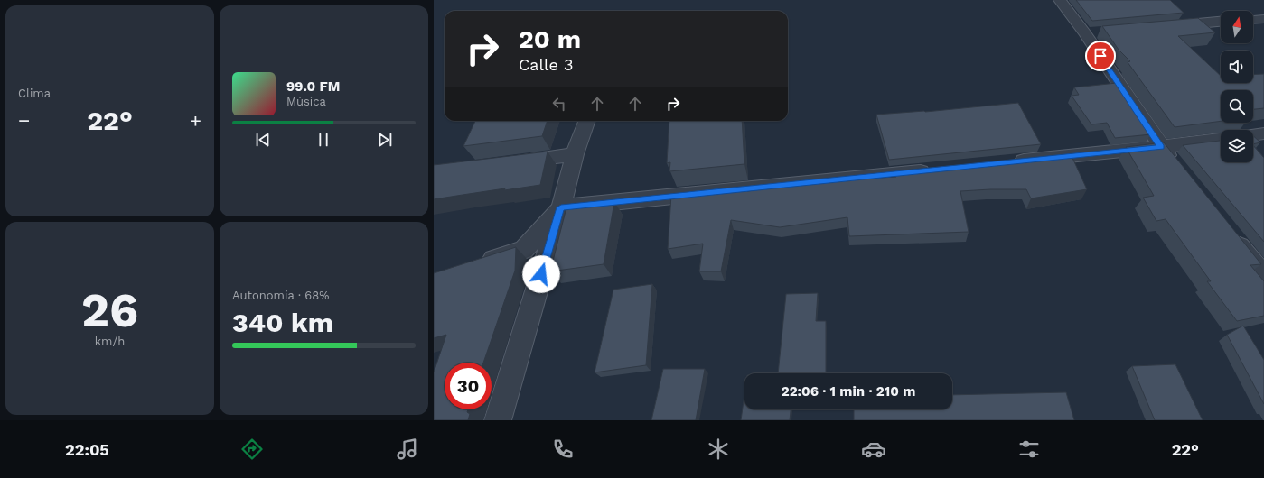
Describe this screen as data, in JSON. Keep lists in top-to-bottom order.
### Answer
{
  "north": "top",
  "page": {
    "tile": [
      "Clima",
      ["26", "km/h"],
      ["Autonomía · 68%", "340 km"]
    ],
    "turn": ["20 m", "Calle 3"],
    "song": ["99.0 FM", "Música"],
    "heat": ["−", "22°", "+"],
    "limit": "30",
    "trip": "22:06 · 1 min · 210 m",
    "tabs": ["22:05", "22°"]
  }
}
